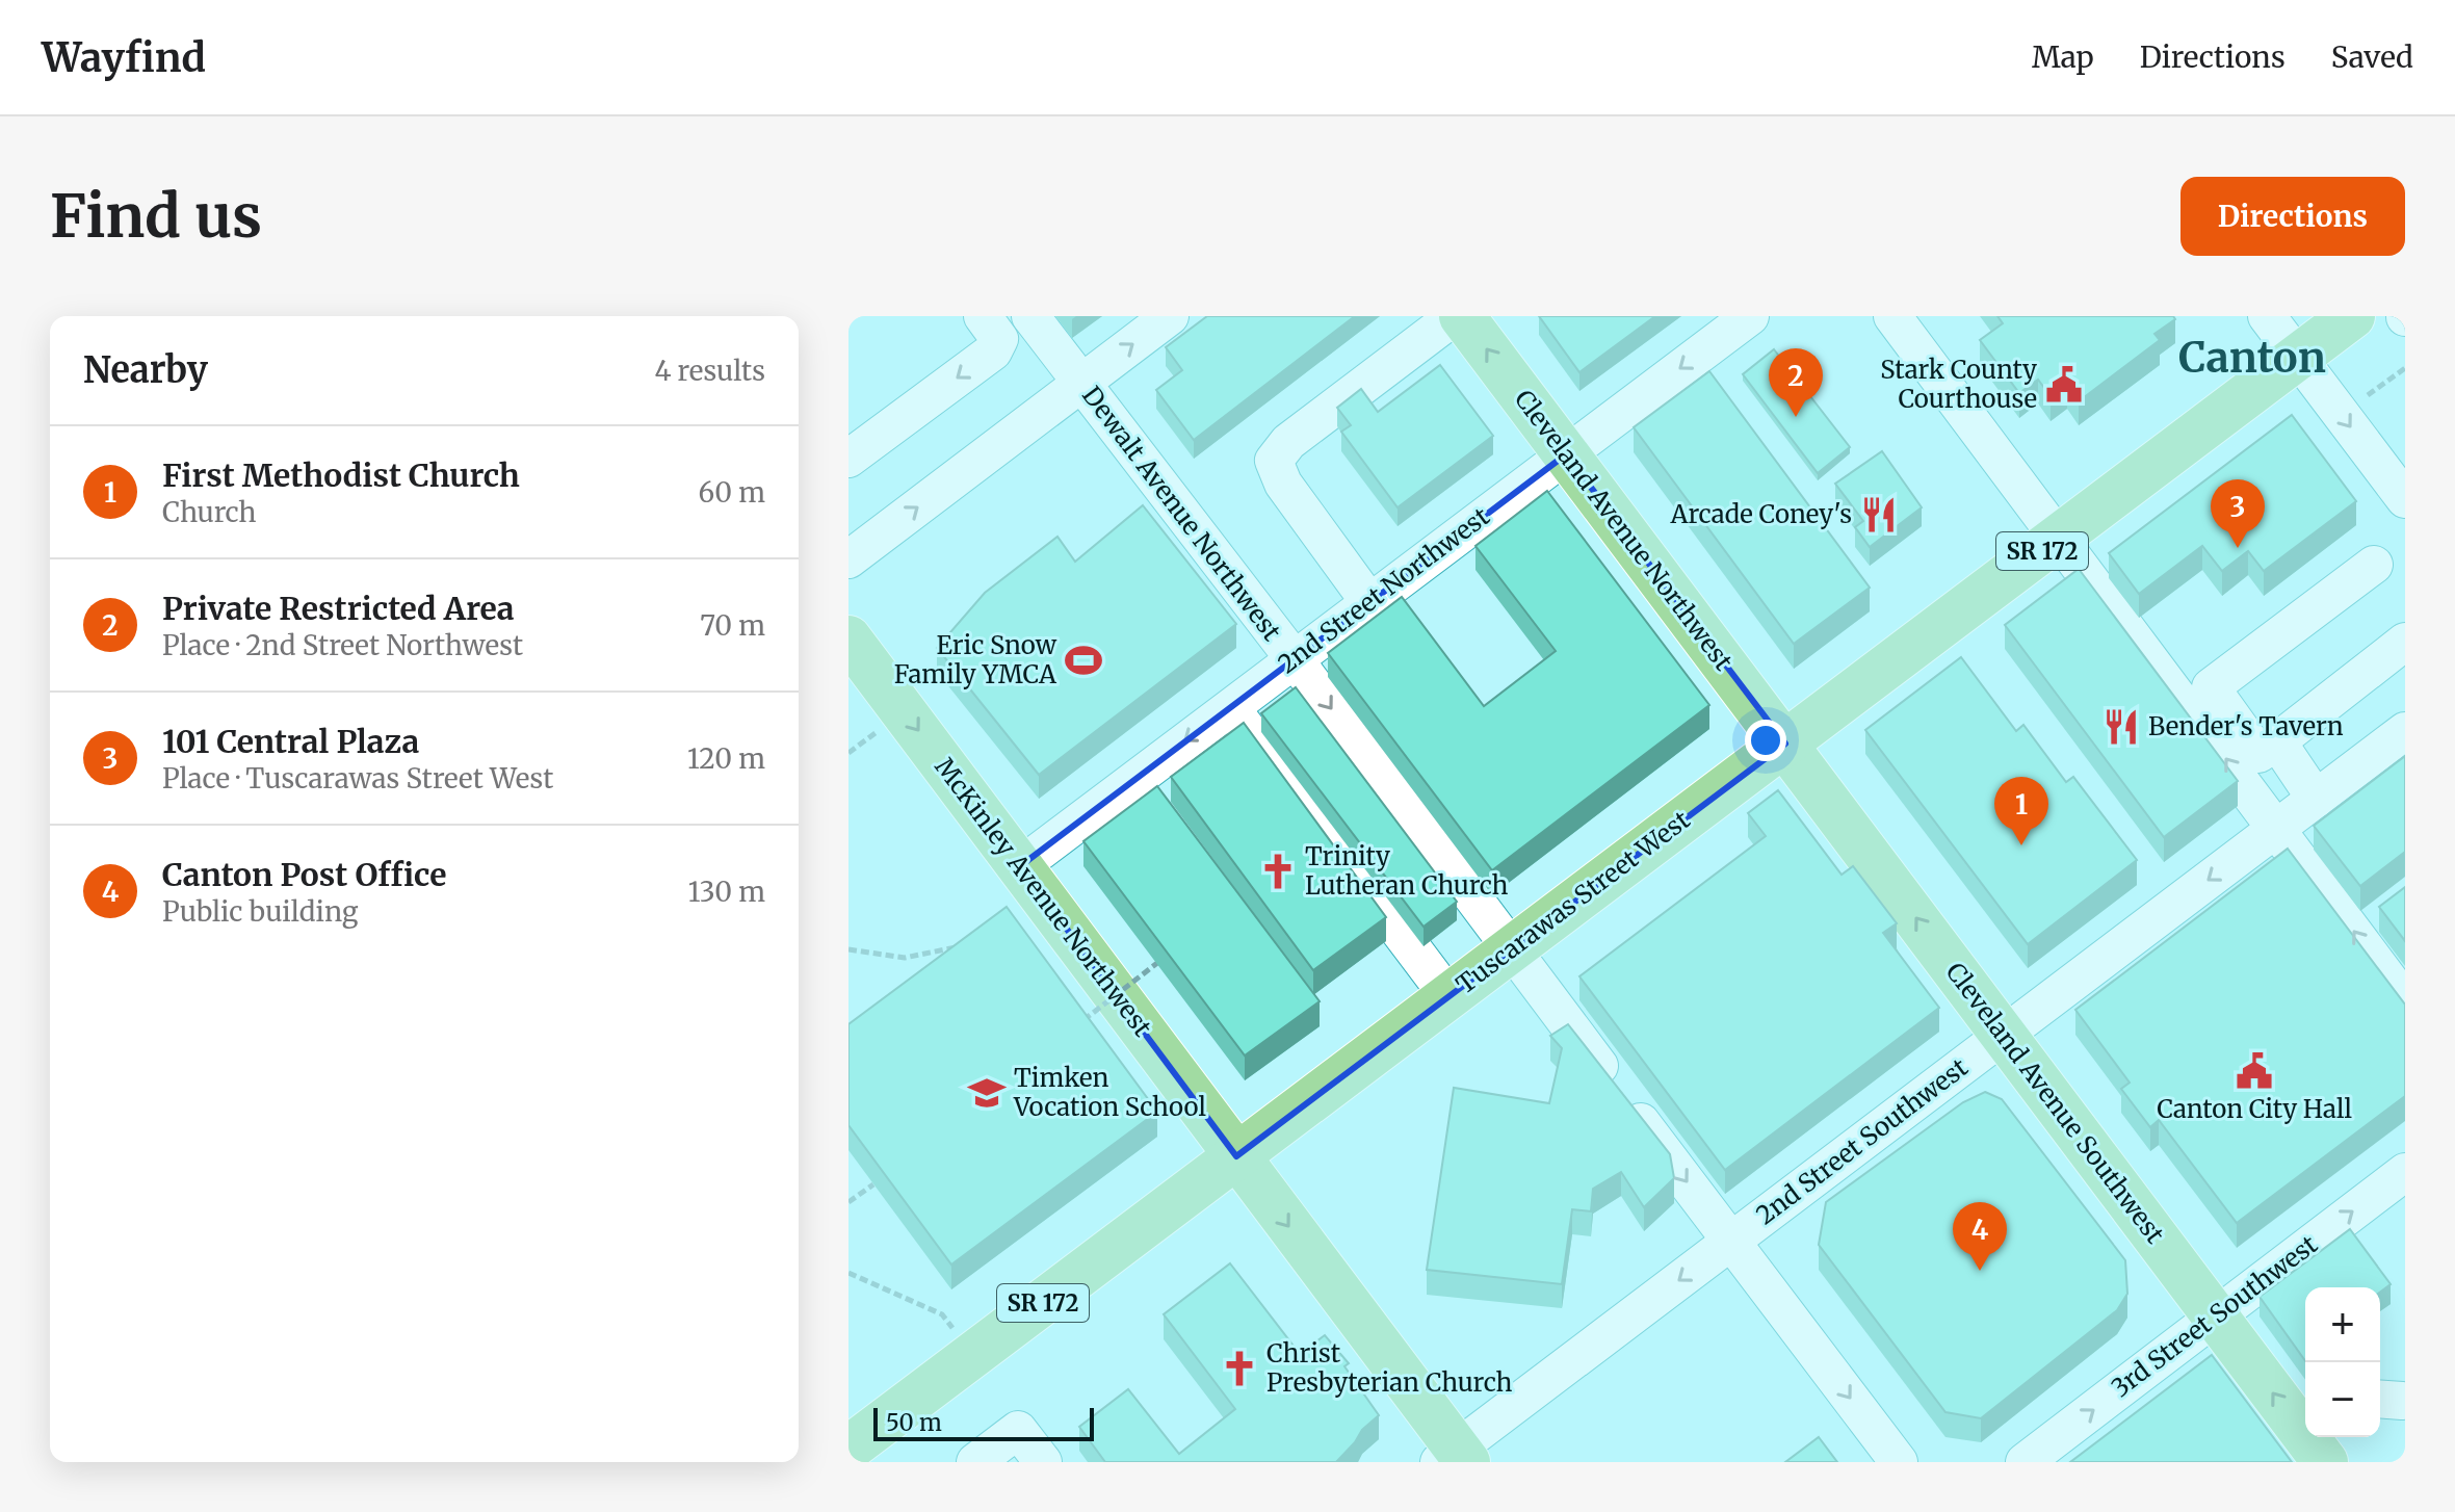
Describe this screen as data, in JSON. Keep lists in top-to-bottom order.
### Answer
{
  "streets": {
    "main road": [
      "Cleveland Avenue Northwest",
      "SR 172",
      "McKinley Avenue Northwest",
      "Tuscarawas Street West",
      "Cleveland Avenue Southwest"
    ],
    "street": [
      "Dewalt Avenue Northwest",
      "2nd Street Northwest",
      "2nd Street Southwest",
      "3rd Street Southwest"
    ]
  },
  "crossings": [
    ["Dewalt Avenue Northwest", "2nd Street Northwest"],
    ["Dewalt Avenue Northwest", "Tuscarawas Street West"],
    ["Dewalt Avenue Northwest", "2nd Street Southwest"],
    ["Cleveland Avenue Northwest", "2nd Street Northwest"],
    ["Cleveland Avenue Northwest", "Tuscarawas Street West"],
    ["Cleveland Avenue Northwest", "Cleveland Avenue Southwest"],
    ["SR 172", "Tuscarawas Street West"],
    ["2nd Street Northwest", "McKinley Avenue Northwest"],
    ["McKinley Avenue Northwest", "Tuscarawas Street West"],
    ["McKinley Avenue Northwest", "2nd Street Southwest"],
    ["Tuscarawas Street West", "Cleveland Avenue Southwest"],
    ["Cleveland Avenue Southwest", "2nd Street Southwest"],
    ["Cleveland Avenue Southwest", "3rd Street Southwest"]
  ],
  "one_way": [
    "2nd Street Northwest",
    "McKinley Avenue Northwest",
    "Cleveland Avenue Southwest",
    "2nd Street Southwest",
    "3rd Street Southwest"
  ],
  "districts": ["Canton"],
  "places": {
    "public building": ["Stark County Courthouse", "Canton City Hall"],
    "restaurant": ["Arcade Coney's", "Bender's Tavern"],
    "sports": ["Eric Snow Family YMCA"],
    "church": ["Trinity Lutheran Church", "Christ Presbyterian Church"],
    "school or university": ["Timken Vocation School"]
  },
  "scale_bar": "50 m",
  "page": {
    "header": "Wayfind",
    "nav": ["Map", "Directions", "Saved"],
    "buttons": "Directions",
    "title": "Find us",
    "heading": ["Nearby", "4 results"],
    "pins": [
      "2",
      "3",
      "1",
      "4"
    ],
    "list": [
      {
        "mark": "1",
        "name": "First Methodist Church",
        "note": "Church",
        "value": "60 m"
      },
      {
        "mark": "2",
        "name": "Private Restricted Area",
        "note": "Place · 2nd Street Northwest",
        "value": "70 m"
      },
      {
        "mark": "3",
        "name": "101 Central Plaza",
        "note": "Place · Tuscarawas Street West",
        "value": "120 m"
      },
      {
        "mark": "4",
        "name": "Canton Post Office",
        "note": "Public building",
        "value": "130 m"
      }
    ],
    "map_buttons": ["+", "−"],
    "scale": "50 m"
  }
}
